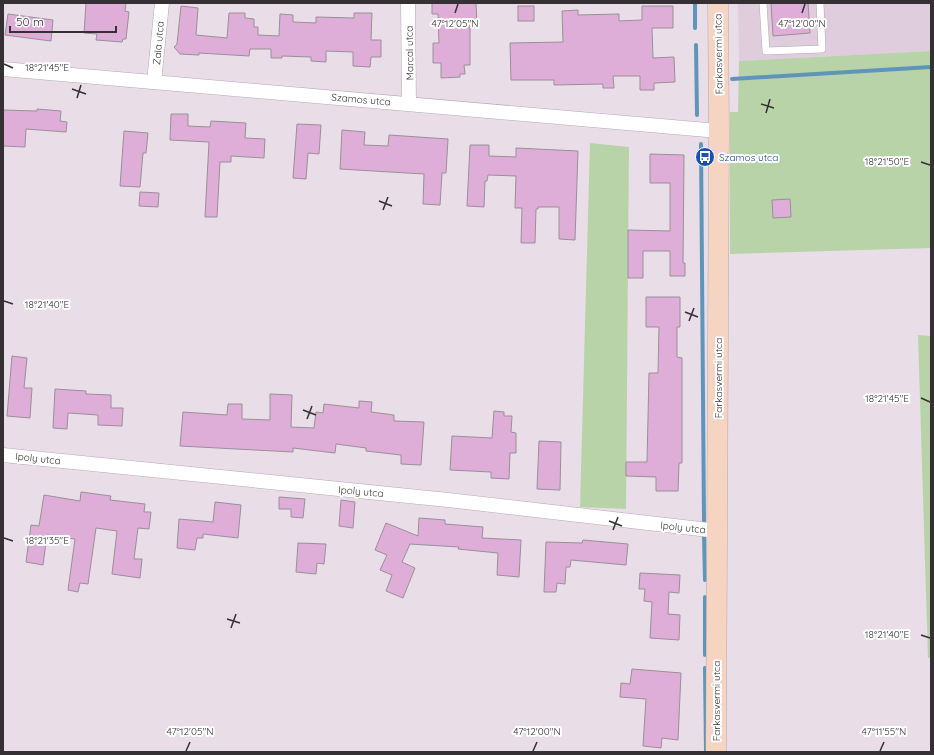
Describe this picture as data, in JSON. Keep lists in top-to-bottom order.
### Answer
{
  "streets": {
    "street": [
      "Zala utca",
      "Marcal utca",
      "Farkasvermi utca",
      "Szamos utca",
      "Ipoly utca"
    ]
  },
  "crossings": [
    ["Zala utca", "Szamos utca"],
    ["Marcal utca", "Szamos utca"],
    ["Farkasvermi utca", "Szamos utca"],
    ["Farkasvermi utca", "Ipoly utca"]
  ],
  "places": {
    "bus stop": ["Szamos utca"]
  },
  "scale_bar": "50 m",
  "coordinates": [
    "47°12'05\"N",
    "47°12'00\"N",
    "18°21'45\"E",
    "18°21'50\"E",
    "18°21'40\"E",
    "18°21'35\"E",
    "47°11'55\"N"
  ]
}
